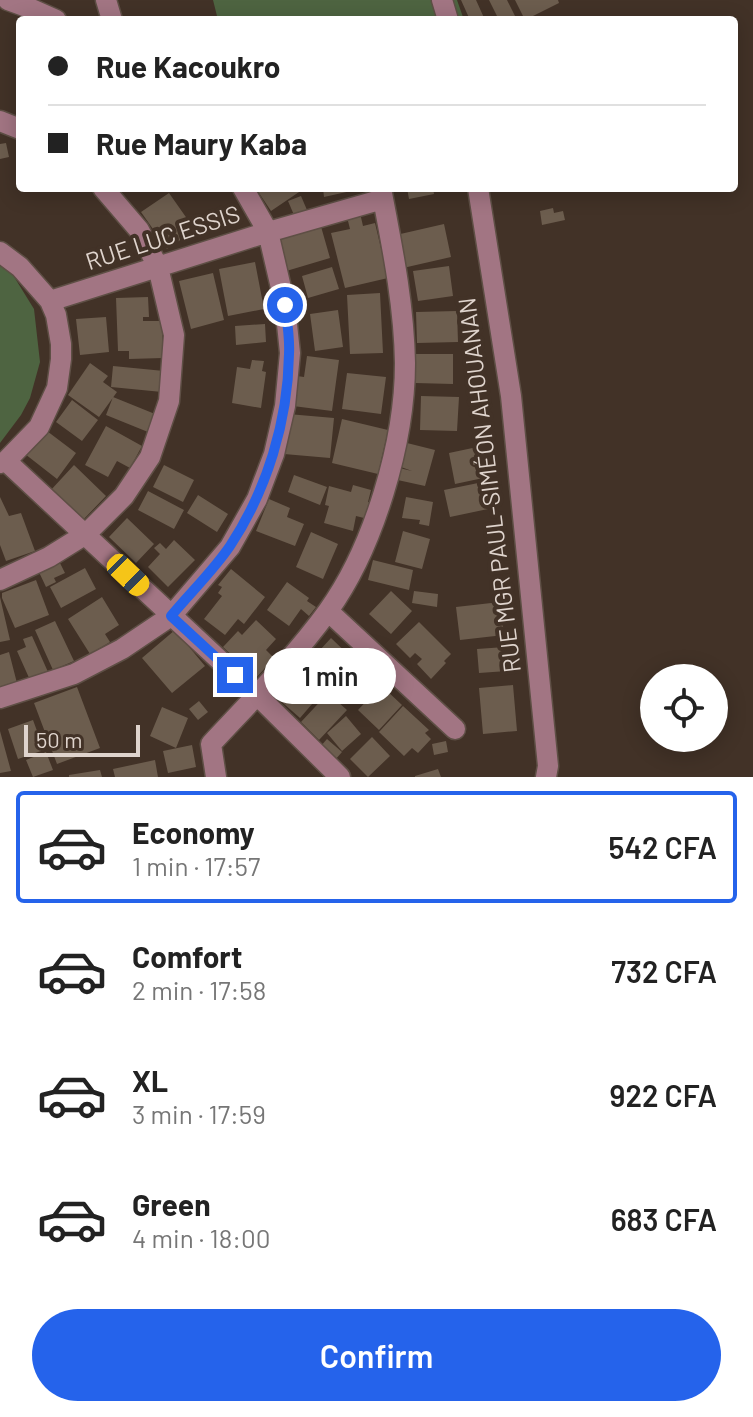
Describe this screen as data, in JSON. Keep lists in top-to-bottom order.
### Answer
{
  "streets": {
    "street": ["RUE LUC ESSIS", "RUE MGR PAUL-SIMÉON AHOUANAN"]
  },
  "scale_bar": "50 m",
  "page": {
    "banner": ["Rue Kacoukro", "Rue Maury Kaba"],
    "bubble": "1 min",
    "scale": "50 m",
    "list": [
      {
        "name": "Economy",
        "note": "1 min · 17:57",
        "value": "542 CFA"
      },
      {
        "name": "Comfort",
        "note": "2 min · 17:58",
        "value": "732 CFA"
      },
      {
        "name": "XL",
        "note": "3 min · 17:59",
        "value": "922 CFA"
      },
      {
        "name": "Green",
        "note": "4 min · 18:00",
        "value": "683 CFA"
      }
    ],
    "buttons": "Confirm"
  }
}
